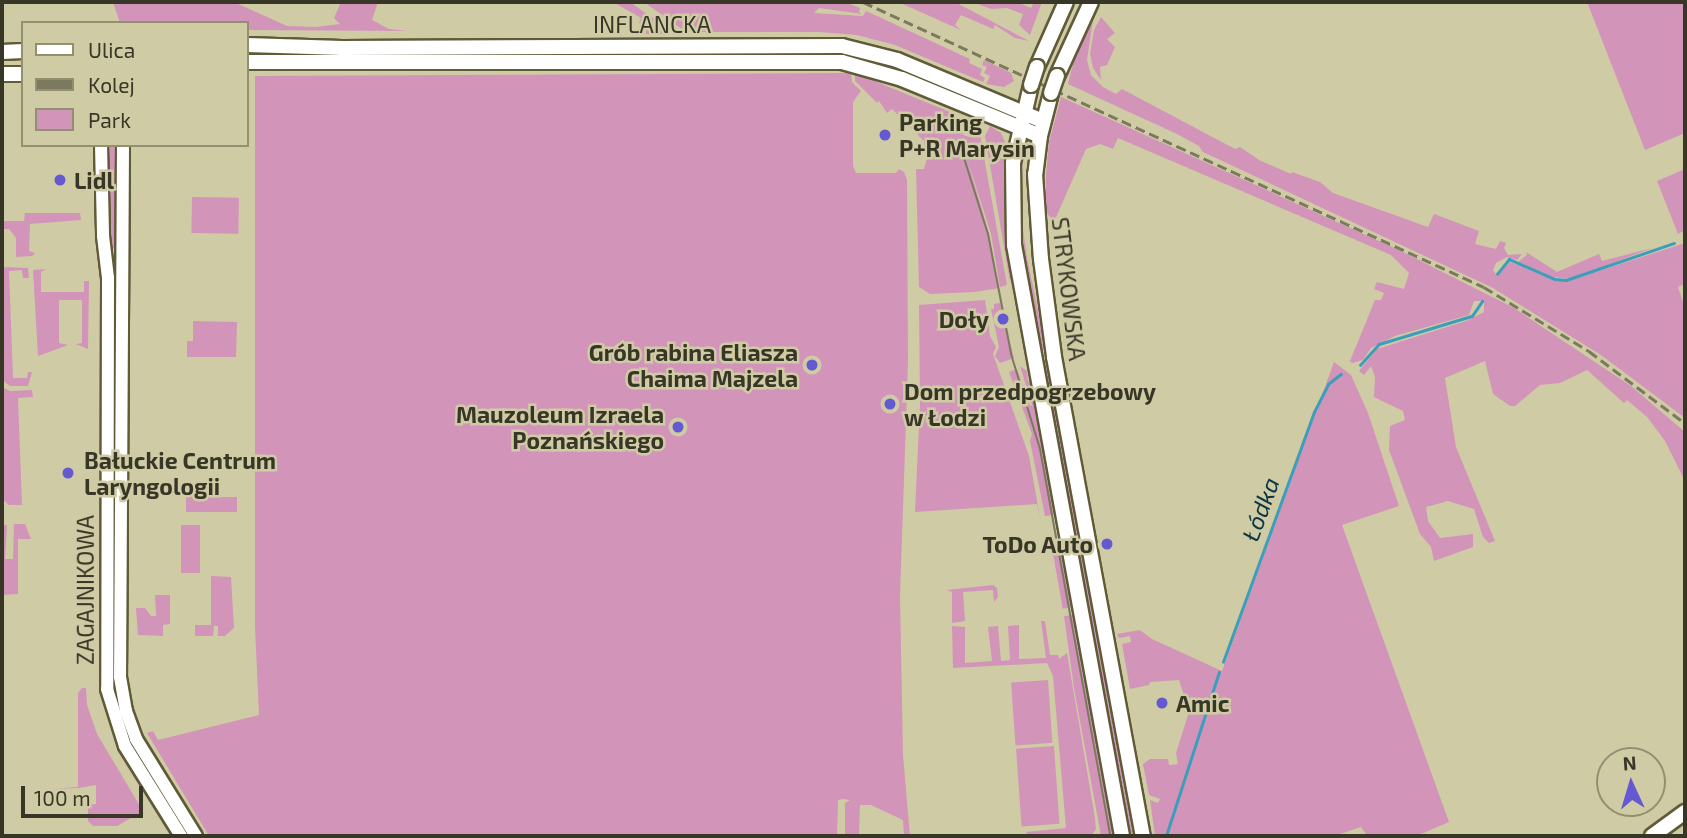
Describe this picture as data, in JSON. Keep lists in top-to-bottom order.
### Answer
{
  "streets": {
    "main road": ["INFLANCKA", "STRYKOWSKA"],
    "street": ["ZAGAJNIKOWA"]
  },
  "crossings": [
    ["INFLANCKA", "STRYKOWSKA"]
  ],
  "water": ["Łódka"],
  "places": [
    "Parking P+R Marysin",
    "Lidl",
    "Doły",
    "Grób rabina Eliasza Chaima Majzela",
    "Dom przedpogrzebowy w Łodzi",
    "Mauzoleum Izraela Poznańskiego",
    "Bałuckie Centrum Laryngologii",
    "ToDo Auto",
    "Amic"
  ],
  "legend": ["Ulica", "Kolej", "Park"],
  "scale_bar": "100 m",
  "north": "top"
}
